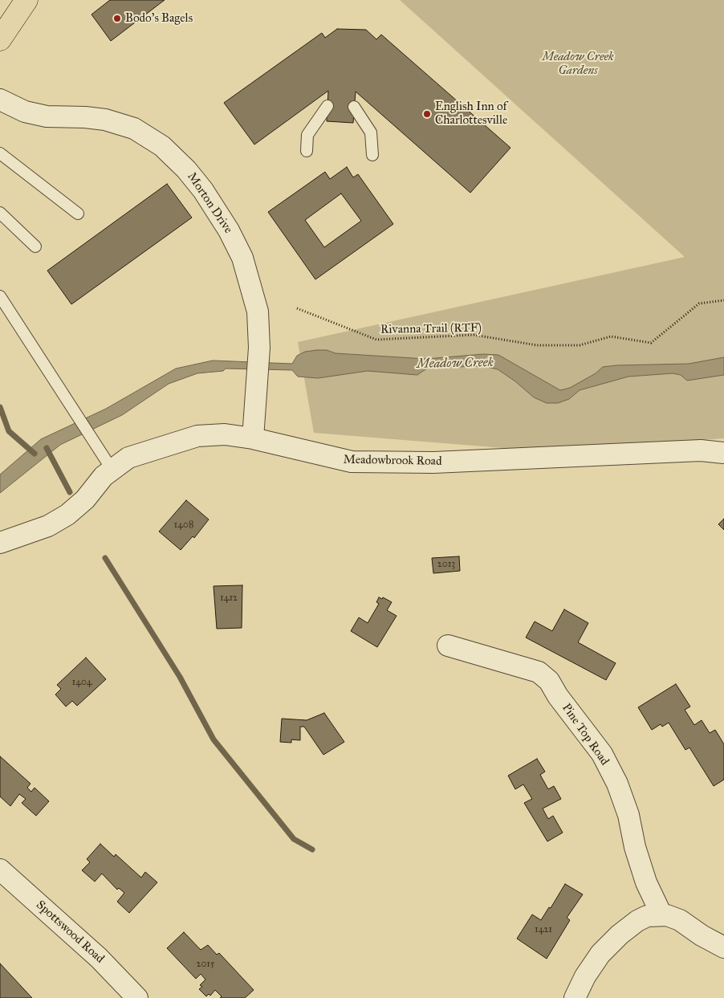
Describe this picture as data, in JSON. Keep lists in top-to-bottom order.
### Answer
{
  "streets": {
    "street": [
      "Morton Drive",
      "Meadowbrook Road",
      "Pine Top Road",
      "Spottswood Road"
    ],
    "path": ["Rivanna Trail (RTF)"]
  },
  "crossings": [
    ["Morton Drive", "Meadowbrook Road"]
  ],
  "water": ["Meadow Creek"],
  "parks": ["Meadow Creek Gardens"],
  "places": ["Bodo's Bagels", "English Inn of Charlottesville"],
  "house_numbers": [
    "1408",
    "2013",
    "1412",
    "1404",
    "1421",
    "2015"
  ]
}
